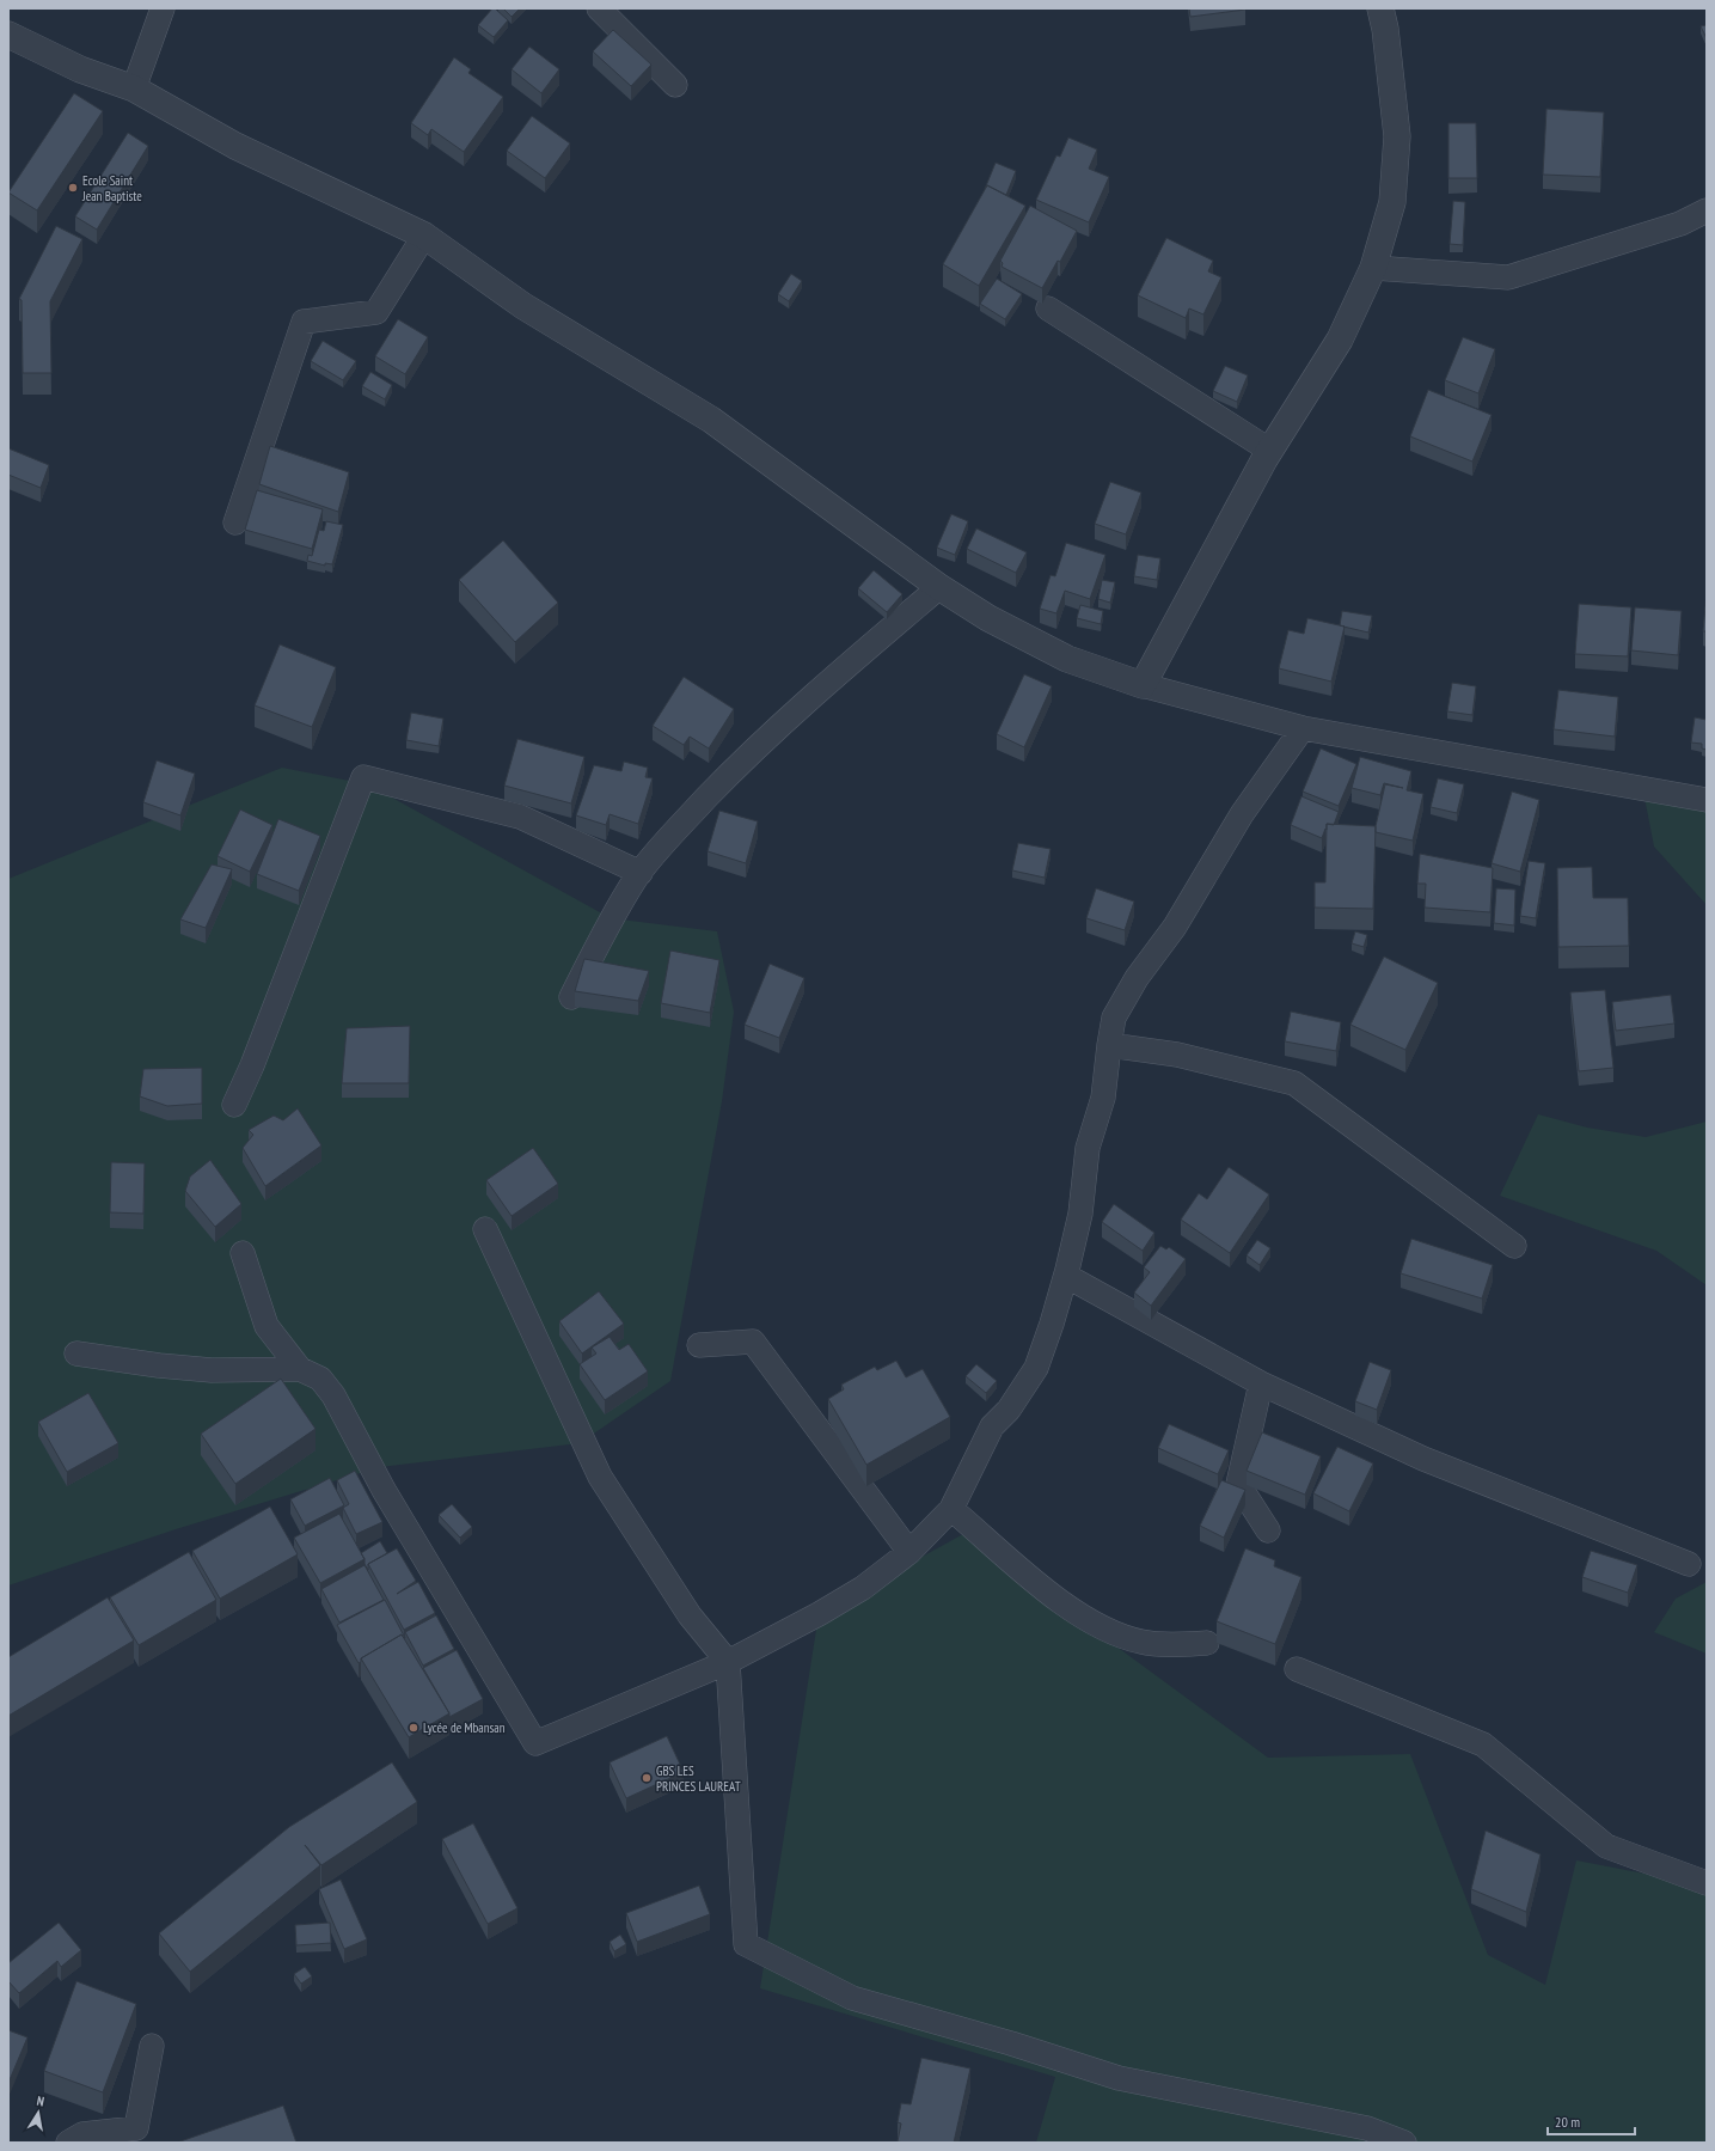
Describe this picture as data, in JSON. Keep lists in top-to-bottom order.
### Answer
{
  "places": ["Ecole Saint Jean Baptiste", "Lycée de Mbansan", "GBS LES PRINCES LAUREAT"],
  "scale_bar": "20 m",
  "north": "top"
}
